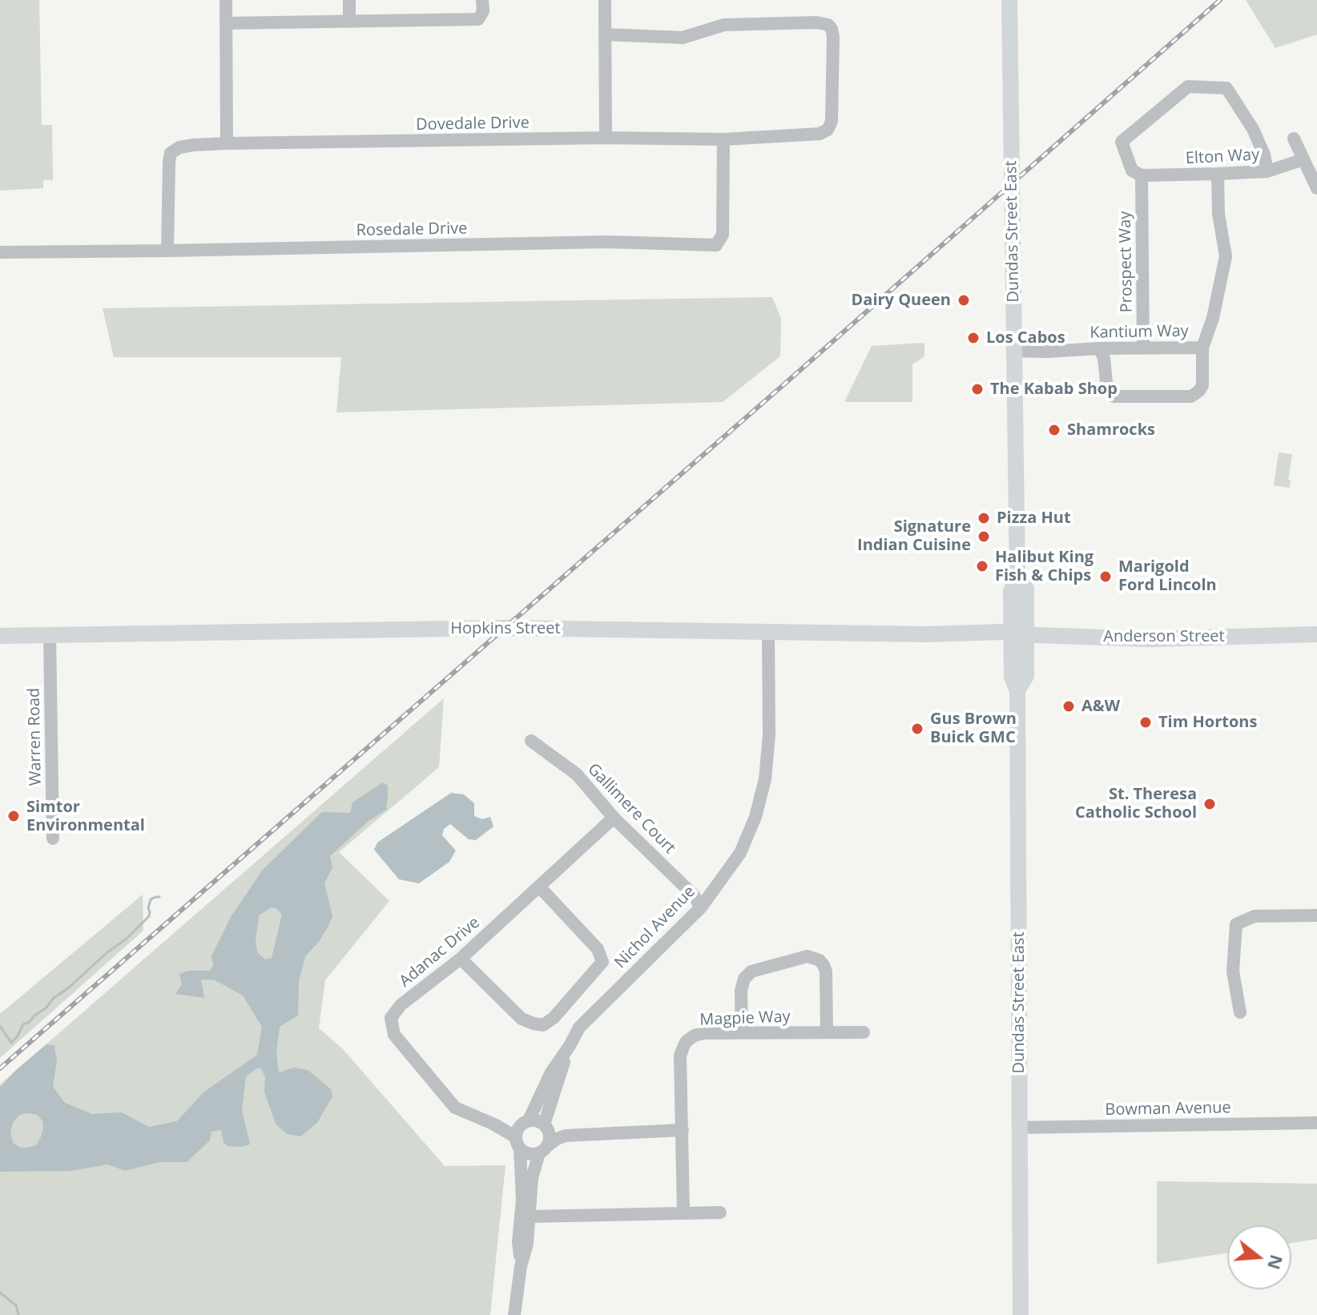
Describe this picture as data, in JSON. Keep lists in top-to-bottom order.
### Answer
{
  "streets": {
    "main road": ["Dundas Street East", "Hopkins Street", "Anderson Street"],
    "street": [
      "Dovedale Drive",
      "Elton Way",
      "Rosedale Drive",
      "Prospect Way",
      "Kantium Way",
      "Warren Road",
      "Gallimere Court",
      "Nichol Avenue",
      "Adanac Drive",
      "Magpie Way",
      "Bowman Avenue"
    ]
  },
  "crossings": [
    ["Dovedale Drive", "Rosedale Drive"],
    ["Elton Way", "Prospect Way"],
    ["Elton Way", "Kantium Way"],
    ["Dundas Street East", "Kantium Way"],
    ["Dundas Street East", "Hopkins Street"],
    ["Dundas Street East", "Anderson Street"],
    ["Dundas Street East", "Bowman Avenue"],
    ["Prospect Way", "Kantium Way"],
    ["Hopkins Street", "Anderson Street"],
    ["Hopkins Street", "Warren Road"],
    ["Hopkins Street", "Nichol Avenue"],
    ["Gallimere Court", "Nichol Avenue"],
    ["Gallimere Court", "Adanac Drive"],
    ["Nichol Avenue", "Adanac Drive"]
  ],
  "places": [
    "Dairy Queen",
    "Los Cabos",
    "The Kabab Shop",
    "Shamrocks",
    "Pizza Hut",
    "Signature Indian Cuisine",
    "Halibut King Fish & Chips",
    "Marigold Ford Lincoln",
    "A&W",
    "Tim Hortons",
    "Gus Brown Buick GMC",
    "St. Theresa Catholic School",
    "Simtor Environmental"
  ],
  "north": "right"
}
